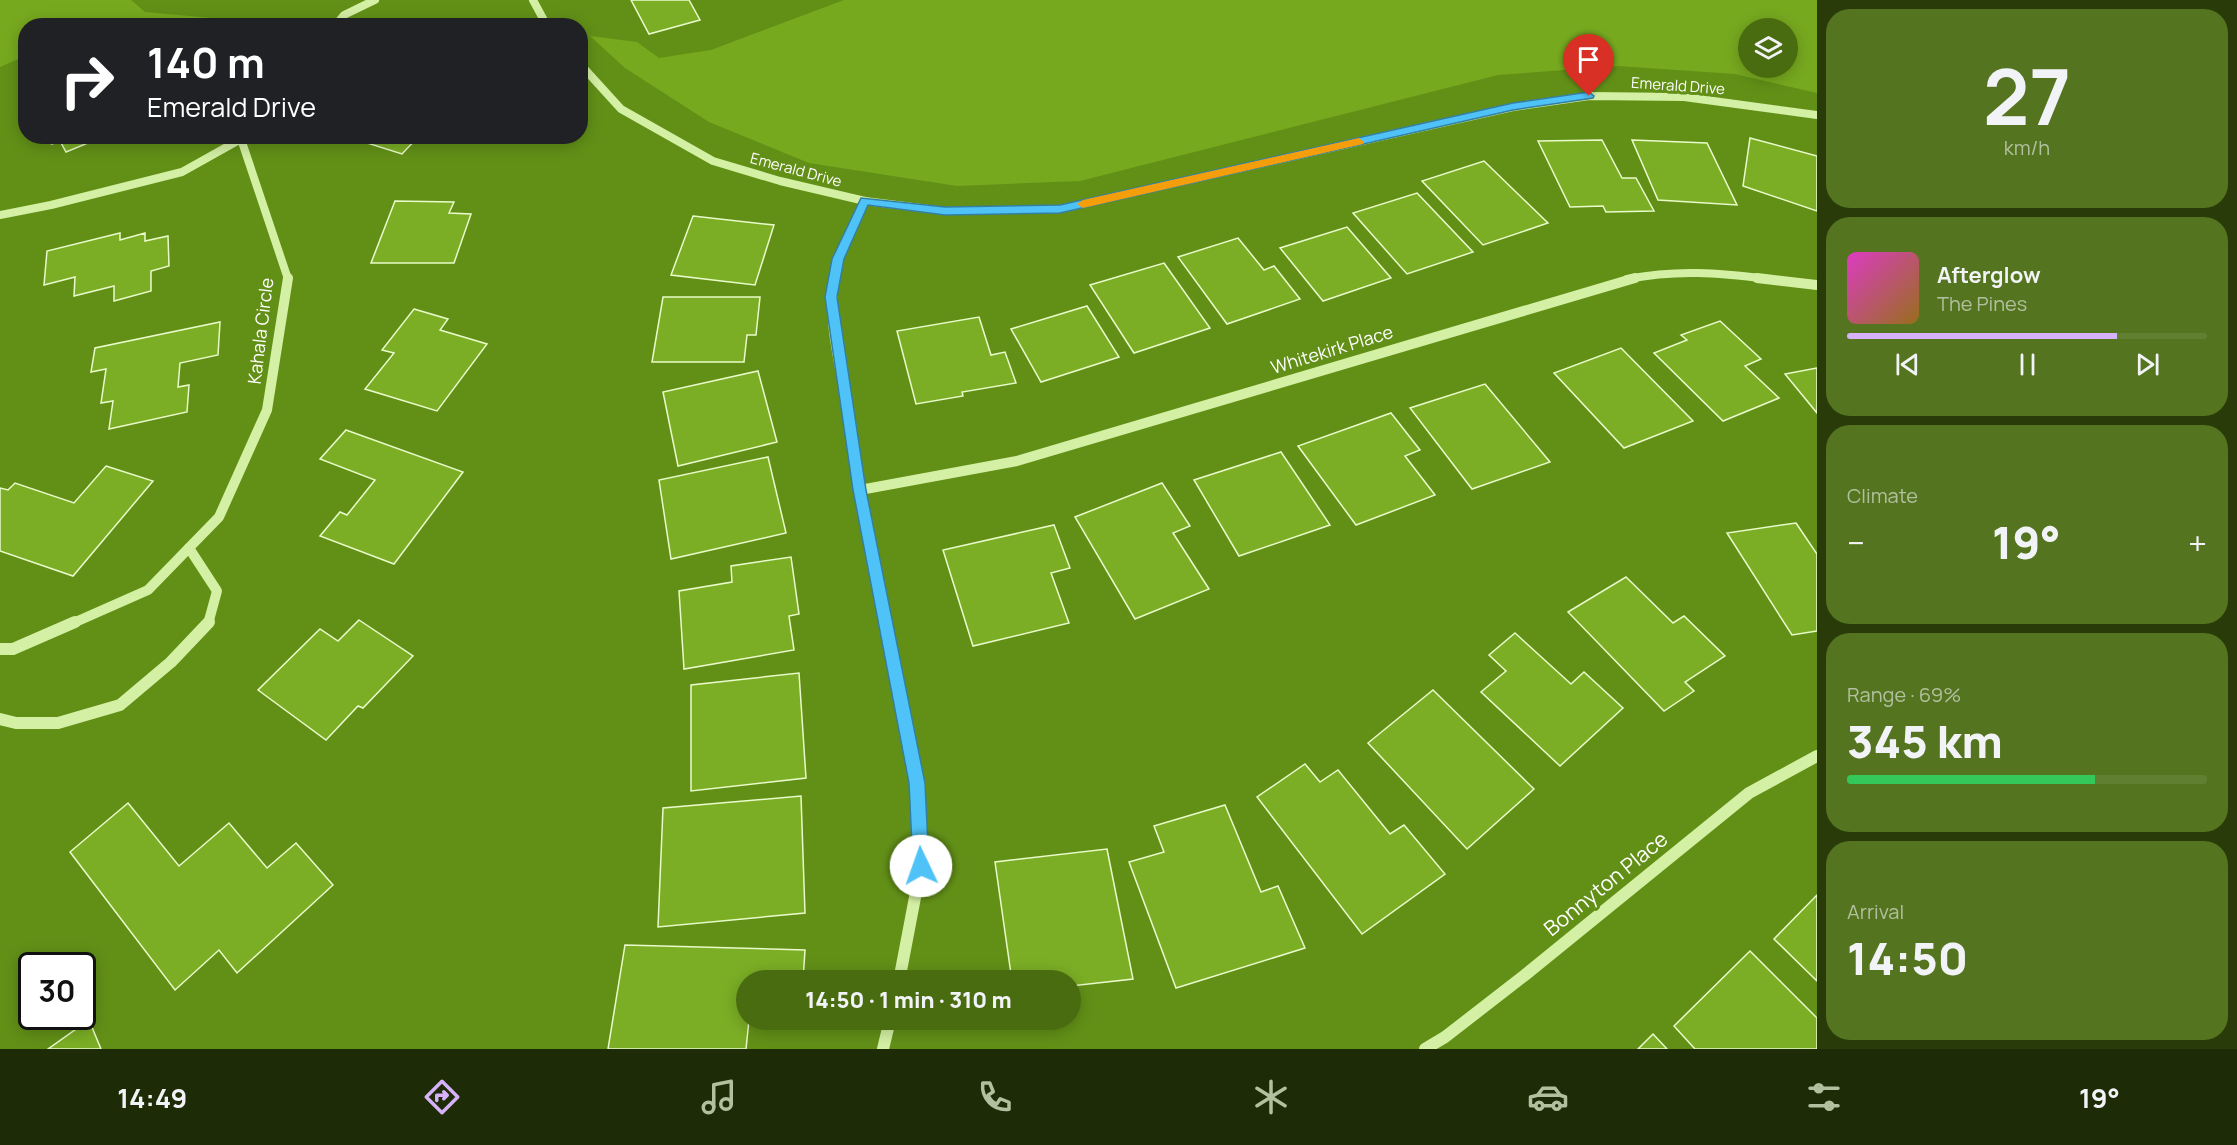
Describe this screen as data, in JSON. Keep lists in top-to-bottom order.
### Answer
{
  "streets": {
    "street": [
      "Emerald Drive",
      "Kahala Circle",
      "Whitekirk Place",
      "Bonnyton Place"
    ]
  },
  "page": {
    "tile": [
      ["27", "km/h"],
      "Climate",
      ["Range · 69%", "345 km"],
      ["Arrival", "14:50"]
    ],
    "turn": ["140 m", "Emerald Drive"],
    "song": ["Afterglow", "The Pines"],
    "heat": ["−", "19°", "+"],
    "limit": "30",
    "trip": "14:50 · 1 min · 310 m",
    "tabs": ["14:49", "19°"]
  }
}
